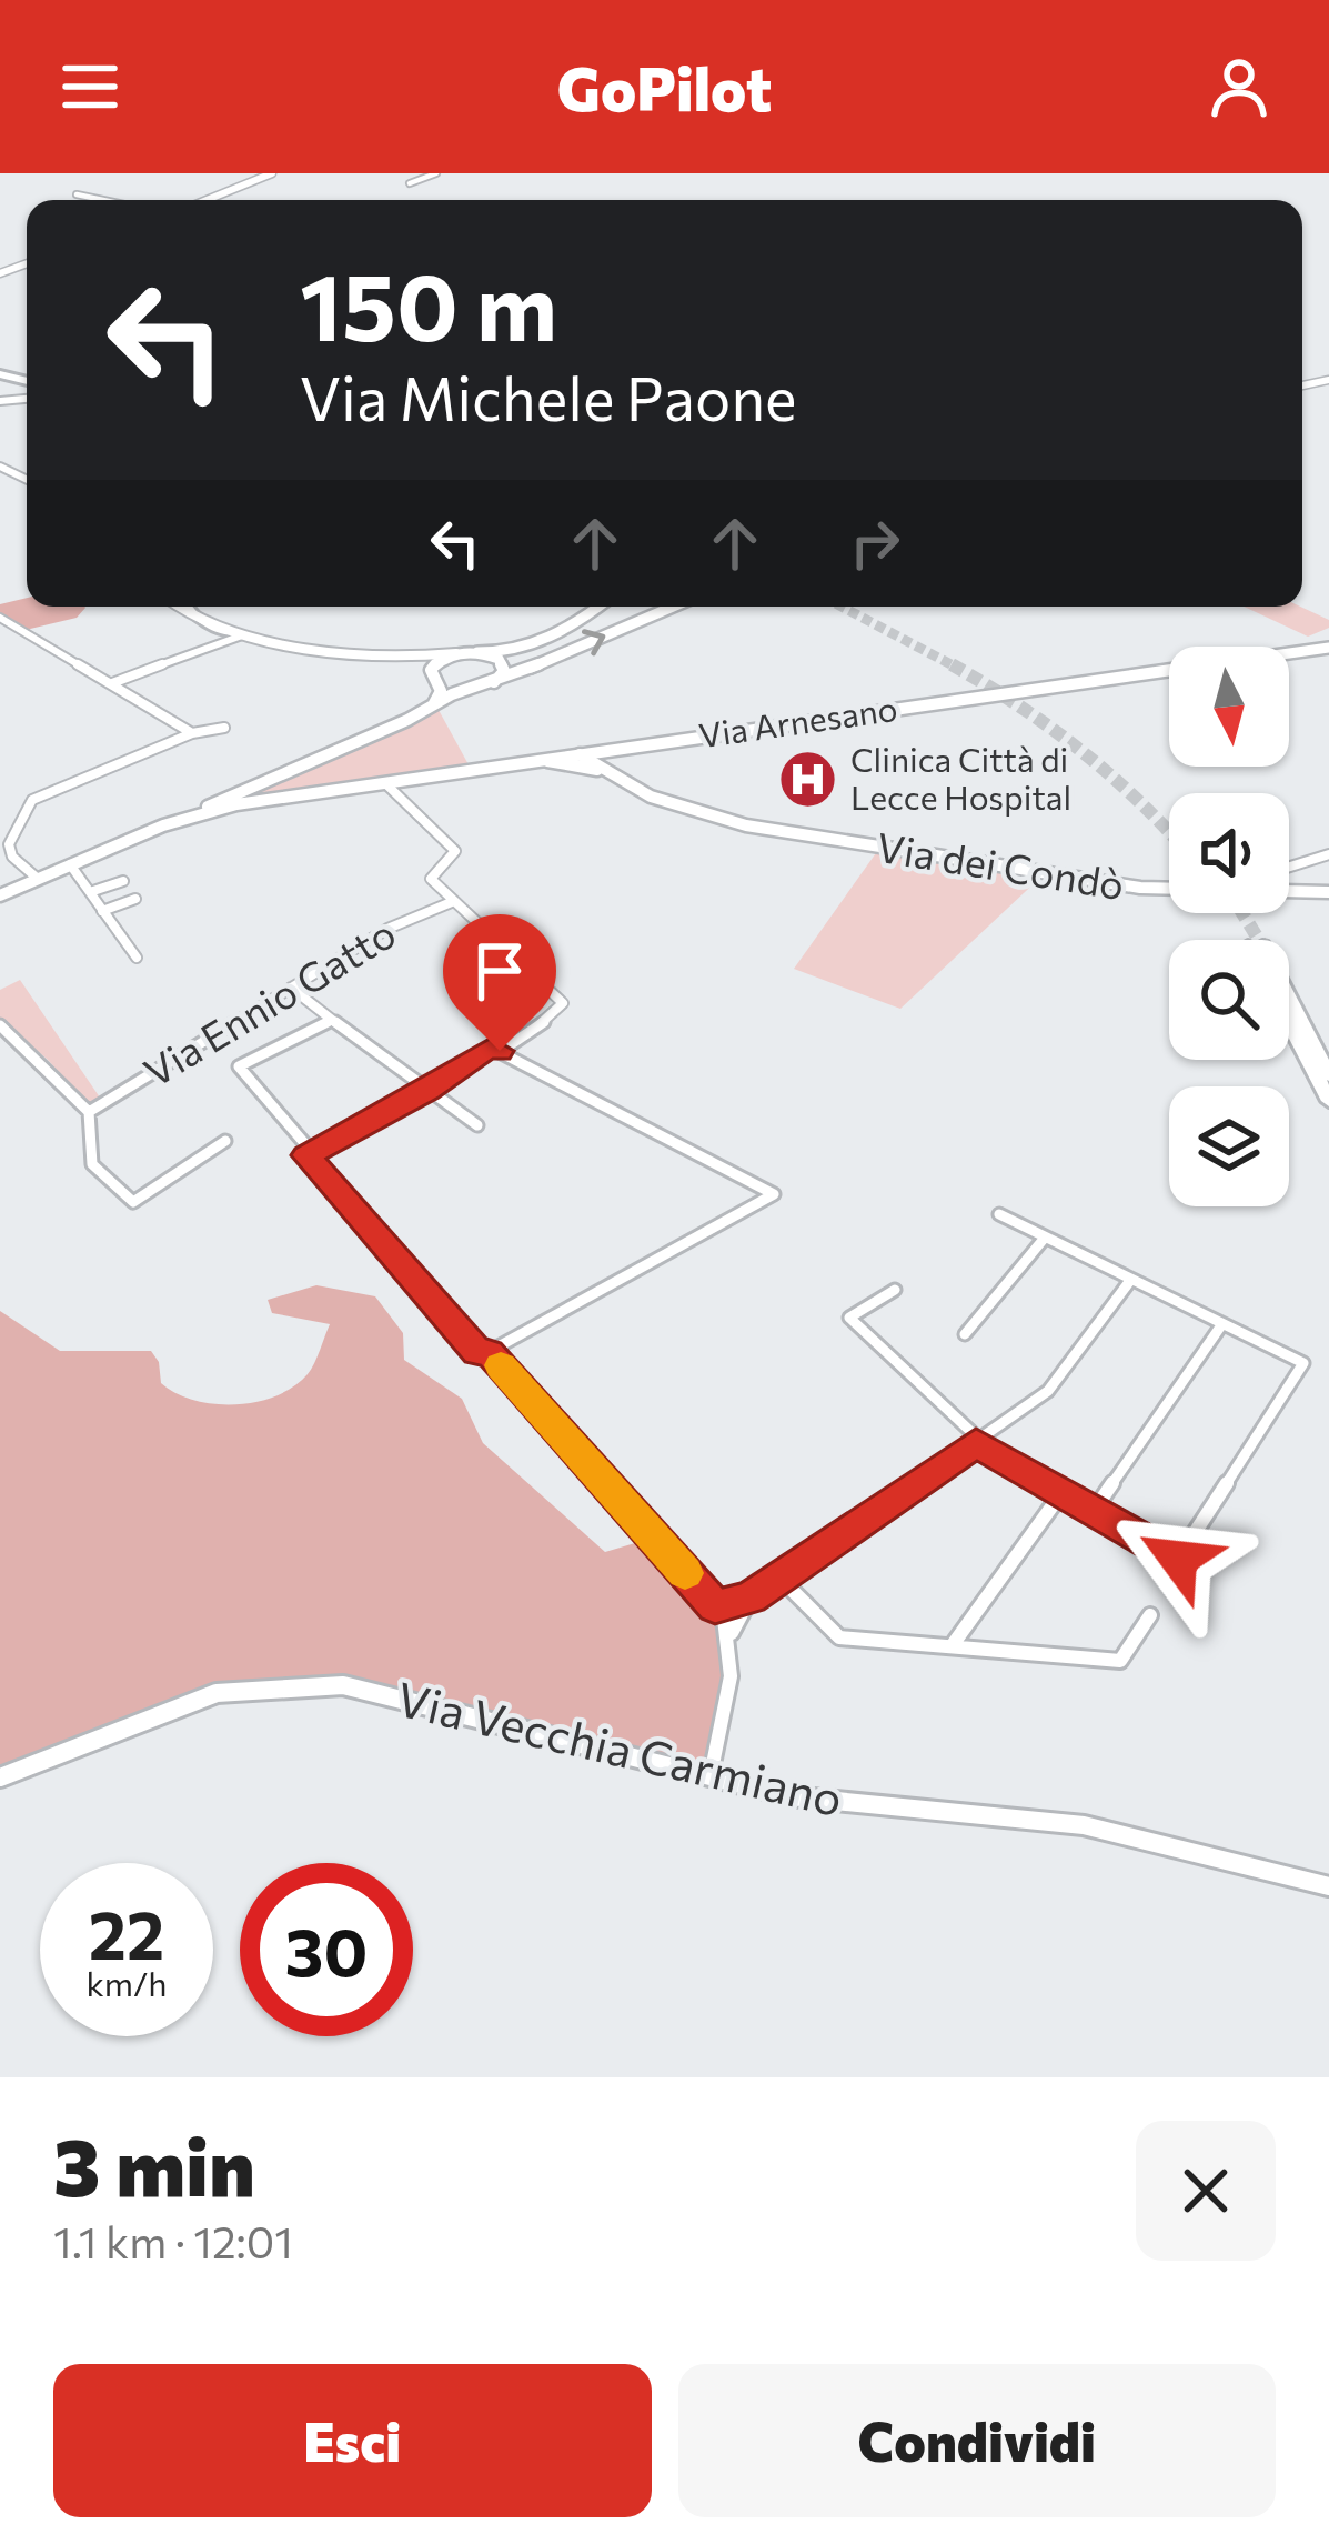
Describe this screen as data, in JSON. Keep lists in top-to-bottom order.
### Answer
{
  "streets": {
    "main road": ["Via Arnesano"],
    "street": ["Via dei Condò", "Via Ennio Gatto", "Via Vecchia Carmiano"]
  },
  "crossings": [
    ["Via Arnesano", "Via dei Condò"]
  ],
  "places": {
    "hospital": ["Clinica Città di Lecce Hospital"]
  },
  "north": "bottom",
  "page": {
    "header": "GoPilot",
    "turn": ["150 m", "Via Michele Paone"],
    "speed": "22 km/h",
    "limit": "30",
    "heading": ["3 min", "1.1 km · 12:01"],
    "buttons": ["Esci", "Condividi"]
  }
}
